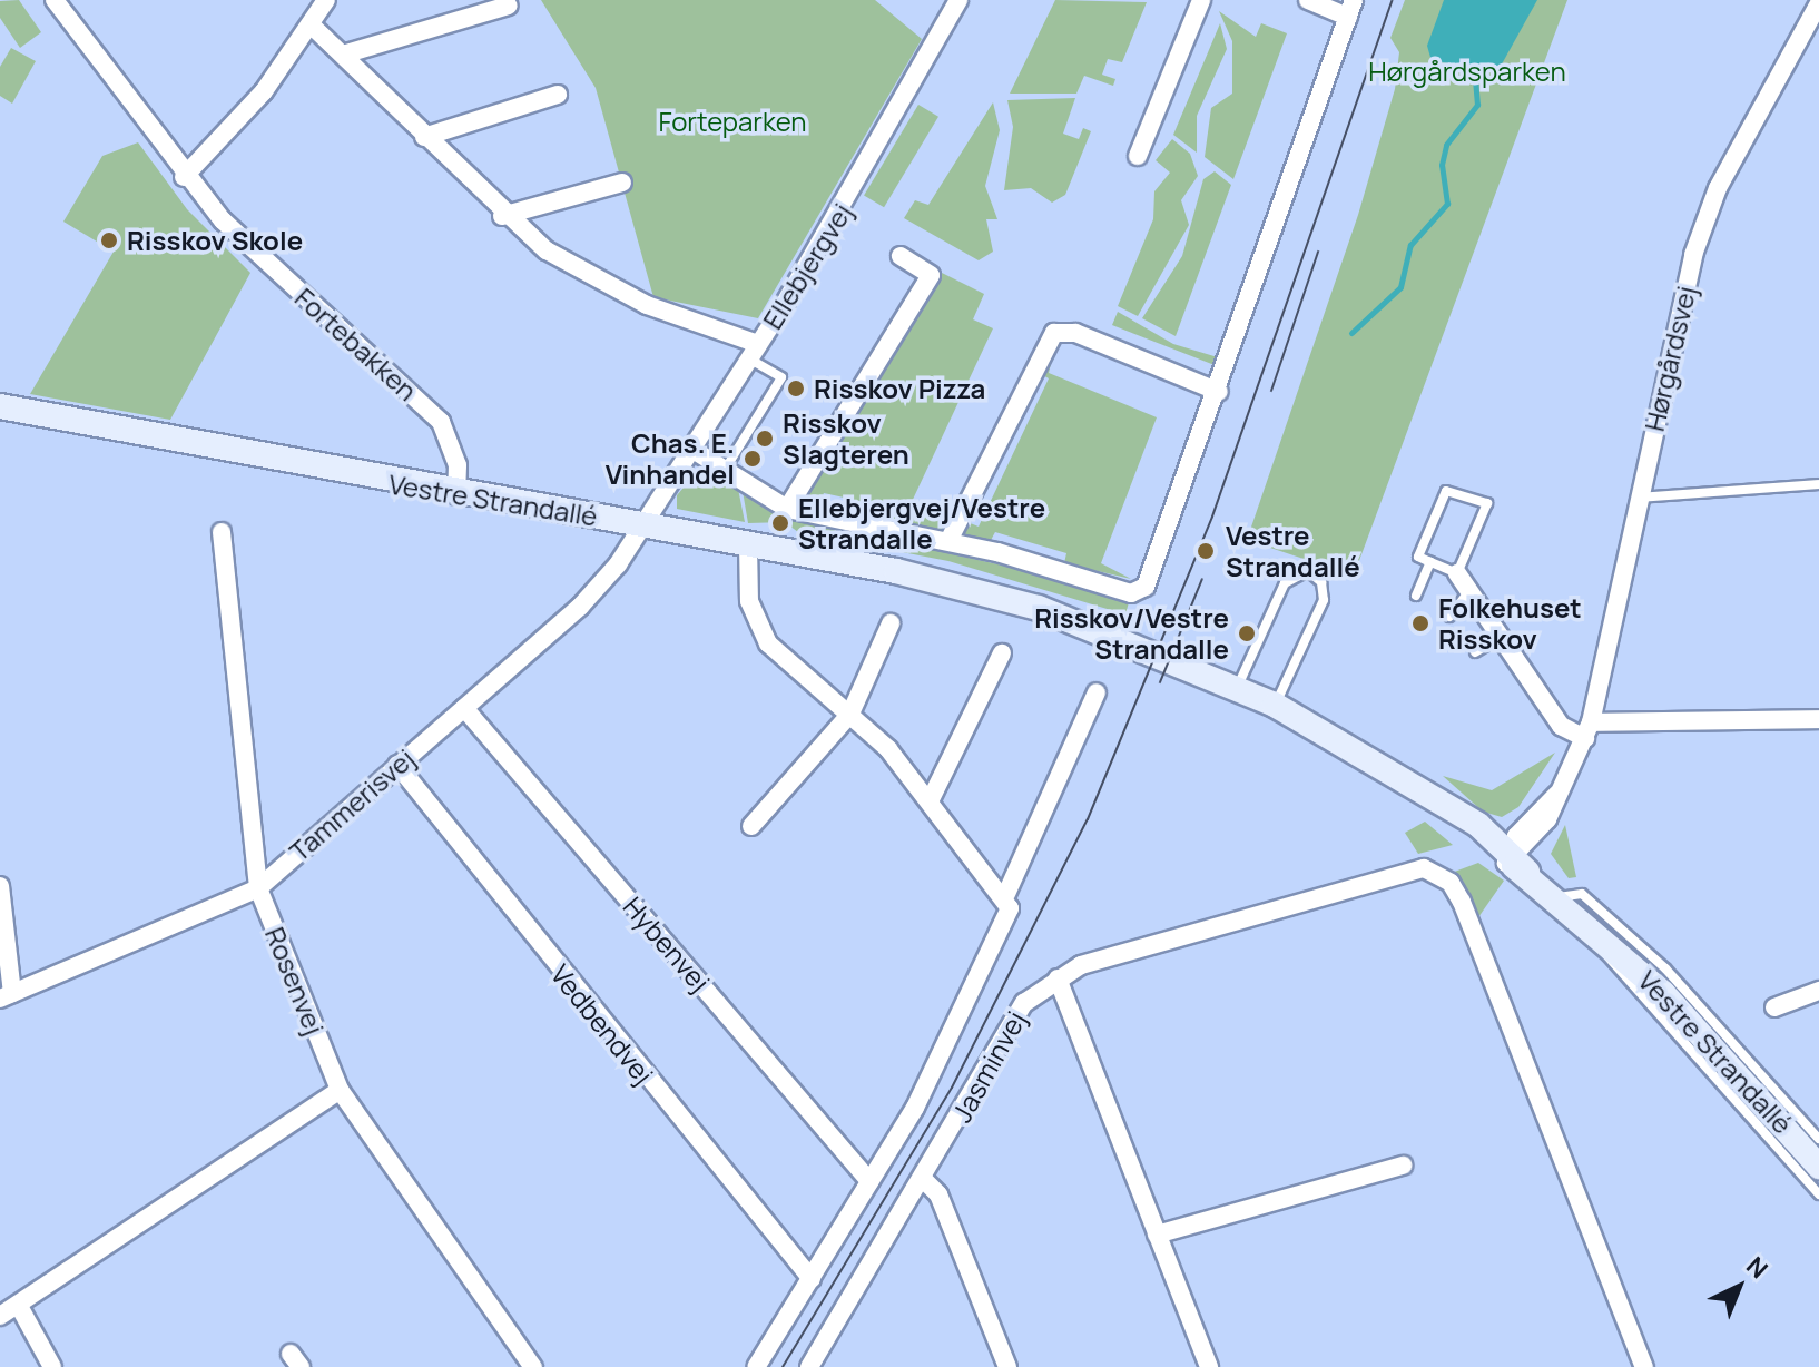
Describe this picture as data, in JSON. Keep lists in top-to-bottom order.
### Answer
{
  "streets": {
    "street": [
      "Ellebjergvej",
      "Fortebakken",
      "Hørgårdsvej",
      "Vestre Strandallé",
      "Tammerisvej",
      "Hybenvej",
      "Rosenvej",
      "Vedbendvej",
      "Jasminvej"
    ]
  },
  "crossings": [
    ["Ellebjergvej", "Vestre Strandallé"],
    ["Ellebjergvej", "Tammerisvej"],
    ["Fortebakken", "Vestre Strandallé"],
    ["Hørgårdsvej", "Vestre Strandallé"],
    ["Vestre Strandallé", "Tammerisvej"],
    ["Tammerisvej", "Hybenvej"],
    ["Tammerisvej", "Rosenvej"],
    ["Tammerisvej", "Vedbendvej"]
  ],
  "parks": ["Hørgårdsparken", "Forteparken"],
  "places": [
    "Risskov Skole",
    "Risskov Pizza",
    "Risskov Slagteren",
    "Chas. E. Vinhandel",
    "Ellebjergvej/Vestre Strandalle",
    "Vestre Strandallé",
    "Folkehuset Risskov",
    "Risskov/Vestre Strandalle"
  ],
  "north": "top right"
}
